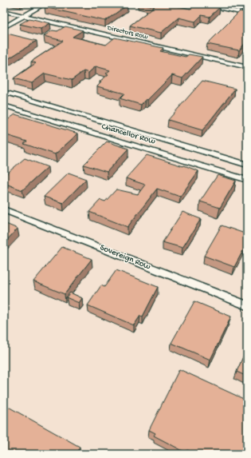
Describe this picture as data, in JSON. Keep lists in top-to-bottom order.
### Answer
{
  "streets": {
    "street": ["Directors Row", "Chancellor Row", "Sovereign Row"]
  }
}
